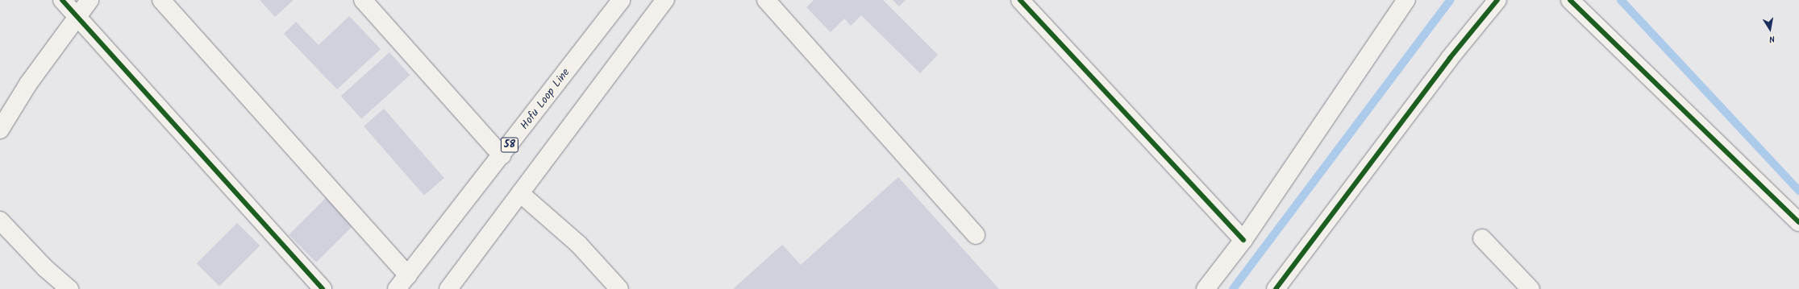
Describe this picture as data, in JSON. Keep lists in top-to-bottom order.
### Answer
{
  "streets": {
    "street": ["Hofu Loop Line", "58"]
  },
  "north": "bottom"
}
